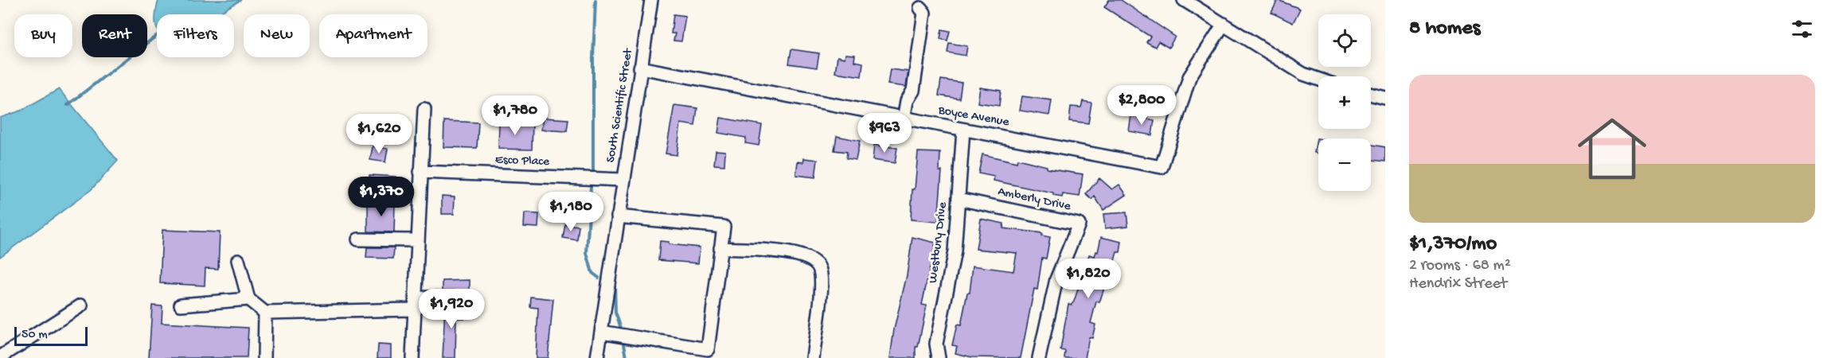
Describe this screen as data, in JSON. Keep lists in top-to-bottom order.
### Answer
{
  "streets": {
    "street": [
      "South Scientific Street",
      "Boyce Avenue",
      "Esco Place",
      "Amberly Drive",
      "Westbury Drive"
    ]
  },
  "crossings": [
    ["South Scientific Street", "Boyce Avenue"],
    ["South Scientific Street", "Esco Place"],
    ["Boyce Avenue", "Westbury Drive"],
    ["Amberly Drive", "Westbury Drive"]
  ],
  "scale_bar": "50 m",
  "page": {
    "heading": "8 homes",
    "map_buttons": ["+", "−"],
    "chip": [
      "Buy",
      "Rent",
      "Filters",
      "New",
      "Apartment"
    ],
    "list": [
      {
        "name": "$1,370/mo",
        "note": "2 rooms · 68 m² · Hendrix Street"
      }
    ],
    "price": [
      "$2,800",
      "$1,780",
      "$963",
      "$1,620",
      "$1,370",
      "$1,180",
      "$1,820",
      "$1,920"
    ],
    "scale": "50 m"
  }
}
